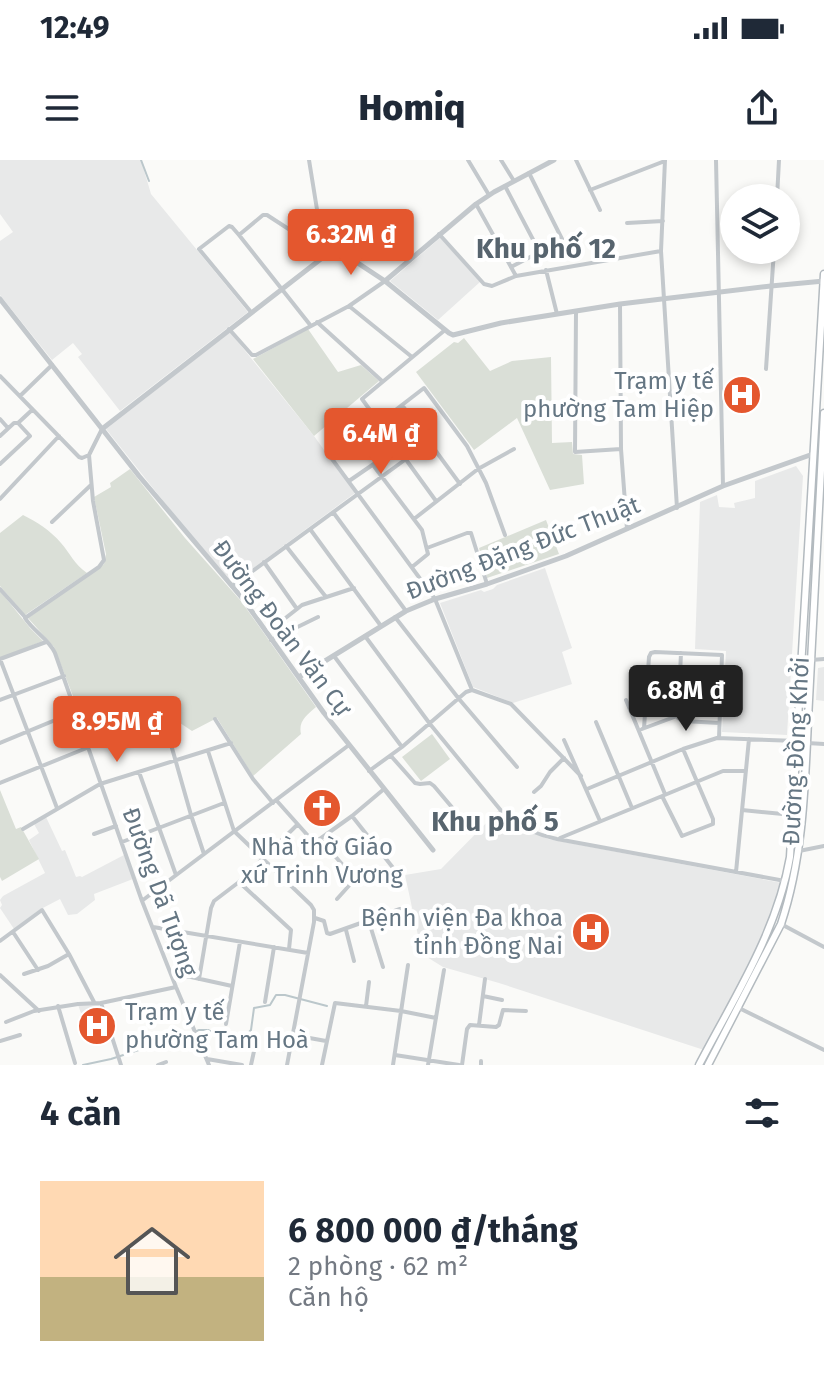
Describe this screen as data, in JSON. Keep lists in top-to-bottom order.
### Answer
{
  "streets": {
    "main road": ["Đường Đồng Khởi"],
    "street": ["Đường Đặng Đức Thuật", "Đường Đoàn Văn Cự", "Đường Dã Tượng"]
  },
  "crossings": [
    ["Đường Đặng Đức Thuật", "Đường Đoàn Văn Cự"],
    ["Đường Đặng Đức Thuật", "Đường Đồng Khởi"]
  ],
  "districts": ["Khu phố 12", "Khu phố 5"],
  "places": {
    "hospital": ["Trạm y tế phường Tam Hiệp", "Bệnh viện Đa khoa tỉnh Đồng Nai", "Trạm y tế phường Tam Hoà"],
    "church": ["Nhà thờ Giáo xứ Trinh Vương"]
  },
  "page": {
    "status": "12:49",
    "header": "Homiq",
    "price": [
      "6.32M ₫",
      "6.4M ₫",
      "6.8M ₫",
      "8.95M ₫"
    ],
    "heading": "4 căn",
    "list": [
      {
        "name": "6 800 000 ₫/tháng",
        "note": "2 phòng · 62 m² · Căn hộ"
      }
    ]
  }
}
